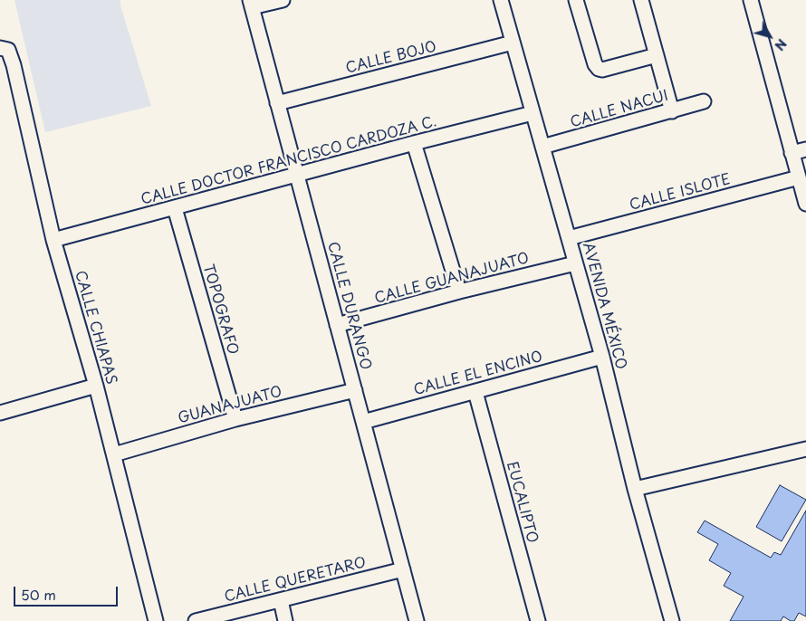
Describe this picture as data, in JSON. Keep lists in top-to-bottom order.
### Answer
{
  "streets": {
    "street": [
      "CALLE BOJO",
      "CALLE NACUI",
      "CALLE DOCTOR FRANCISCO CARDOZA C.",
      "CALLE ISLOTE",
      "CALLE GUANAJUATO",
      "CALLE DURANGO",
      "AVENIDA MÉXICO",
      "TOPOGRAFO",
      "CALLE CHIAPAS",
      "CALLE EL ENCINO",
      "GUANAJUATO",
      "EUCALIPTO",
      "CALLE QUERETARO"
    ]
  },
  "crossings": [
    ["CALLE BOJO", "CALLE DURANGO"],
    ["CALLE BOJO", "AVENIDA MÉXICO"],
    ["CALLE NACUI", "AVENIDA MÉXICO"],
    ["CALLE DOCTOR FRANCISCO CARDOZA C.", "CALLE DURANGO"],
    ["CALLE DOCTOR FRANCISCO CARDOZA C.", "AVENIDA MÉXICO"],
    ["CALLE DOCTOR FRANCISCO CARDOZA C.", "TOPOGRAFO"],
    ["CALLE DOCTOR FRANCISCO CARDOZA C.", "CALLE CHIAPAS"],
    ["CALLE ISLOTE", "AVENIDA MÉXICO"],
    ["CALLE GUANAJUATO", "CALLE DURANGO"],
    ["CALLE GUANAJUATO", "AVENIDA MÉXICO"],
    ["CALLE DURANGO", "CALLE EL ENCINO"],
    ["CALLE DURANGO", "GUANAJUATO"],
    ["CALLE DURANGO", "CALLE QUERETARO"],
    ["AVENIDA MÉXICO", "CALLE EL ENCINO"],
    ["TOPOGRAFO", "GUANAJUATO"],
    ["CALLE CHIAPAS", "GUANAJUATO"],
    ["CALLE EL ENCINO", "EUCALIPTO"]
  ],
  "scale_bar": "50 m",
  "north": "bottom right"
}
